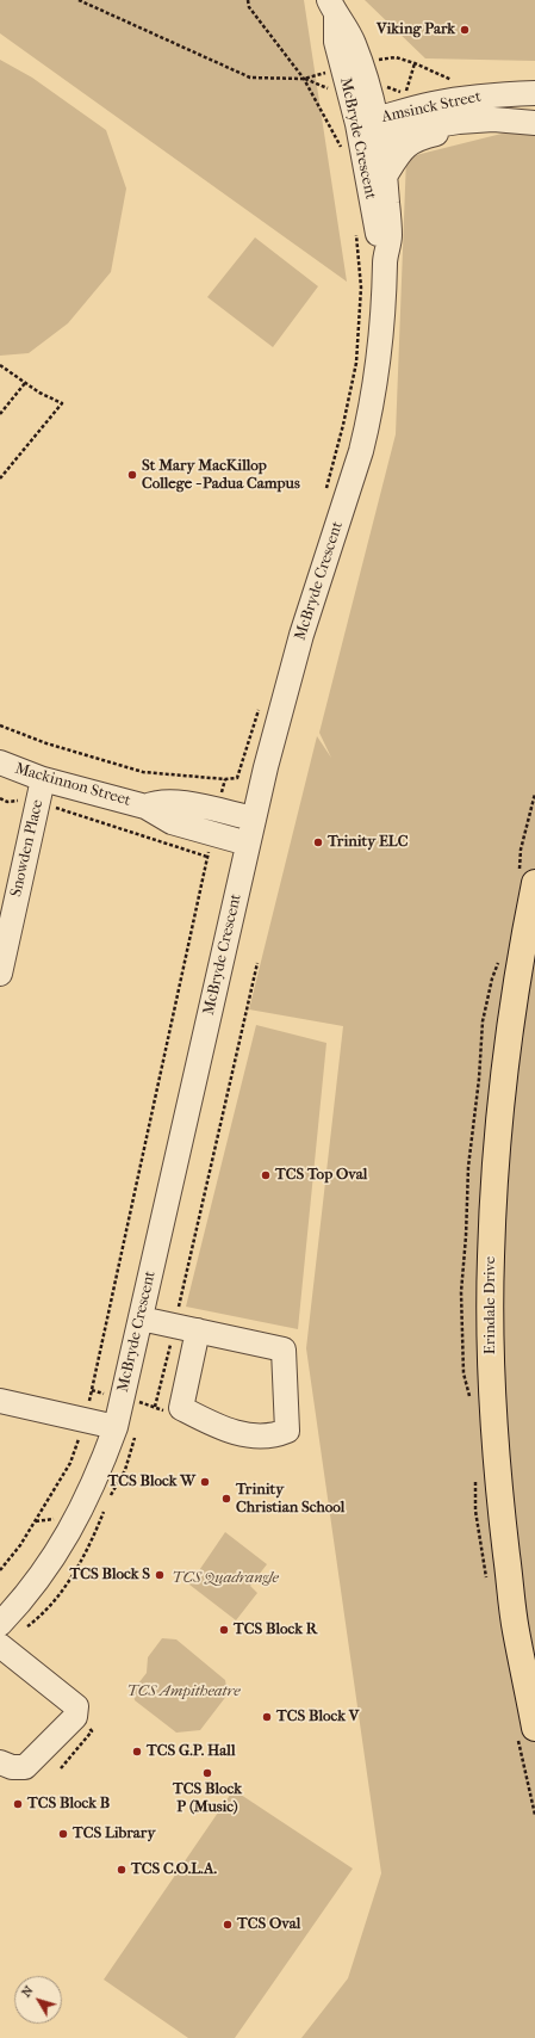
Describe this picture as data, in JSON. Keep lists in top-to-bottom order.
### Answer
{
  "streets": {
    "main road": ["Erindale Drive"],
    "street": [
      "Amsinck Street",
      "McBryde Crescent",
      "Mackinnon Street",
      "Snowden Place"
    ]
  },
  "crossings": [
    ["Amsinck Street", "McBryde Crescent"],
    ["McBryde Crescent", "Mackinnon Street"],
    ["Mackinnon Street", "Snowden Place"]
  ],
  "parks": ["TCS Quadrangle", "TCS Ampitheatre"],
  "places": [
    "Viking Park",
    "St Mary MacKillop College - Padua Campus",
    "Trinity ELC",
    "TCS Top Oval",
    "TCS Block W",
    "Trinity Christian School",
    "TCS Block S",
    "TCS Block R",
    "TCS Block V",
    "TCS G.P. Hall",
    "TCS Block P (Music)",
    "TCS Block B",
    "TCS Library",
    "TCS C.O.L.A.",
    "TCS Oval"
  ],
  "north": "top left"
}
